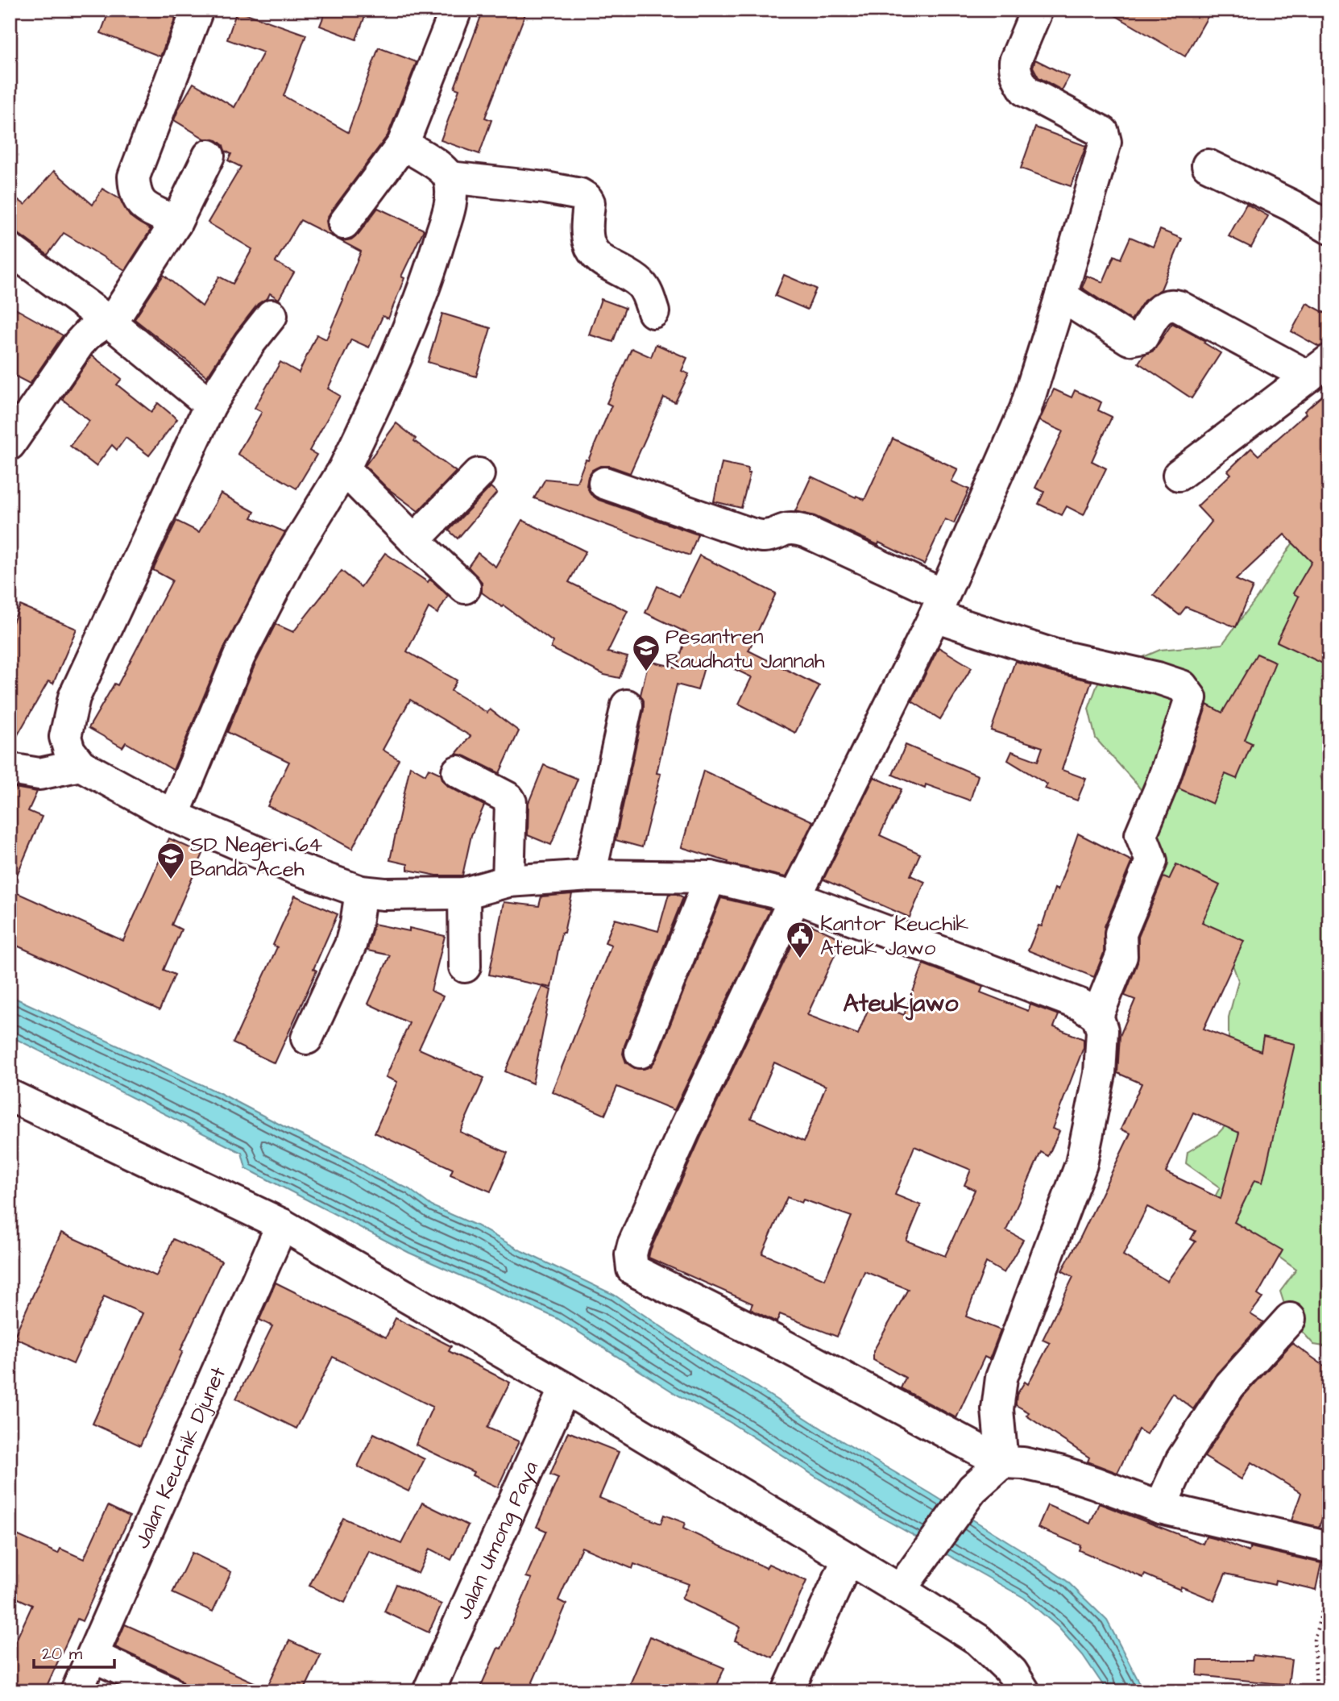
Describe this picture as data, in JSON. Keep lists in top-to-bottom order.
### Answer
{
  "streets": {
    "street": ["Jalan Keuchik Djunet", "Jalan Umong Paya"]
  },
  "districts": ["Ateukjawo"],
  "places": {
    "school or university": ["Pesantren Raudhatu Jannah", "SD Negeri 64 Banda Aceh"],
    "public building": ["Kantor Keuchik Ateuk Jawo"]
  },
  "scale_bar": "20 m"
}
